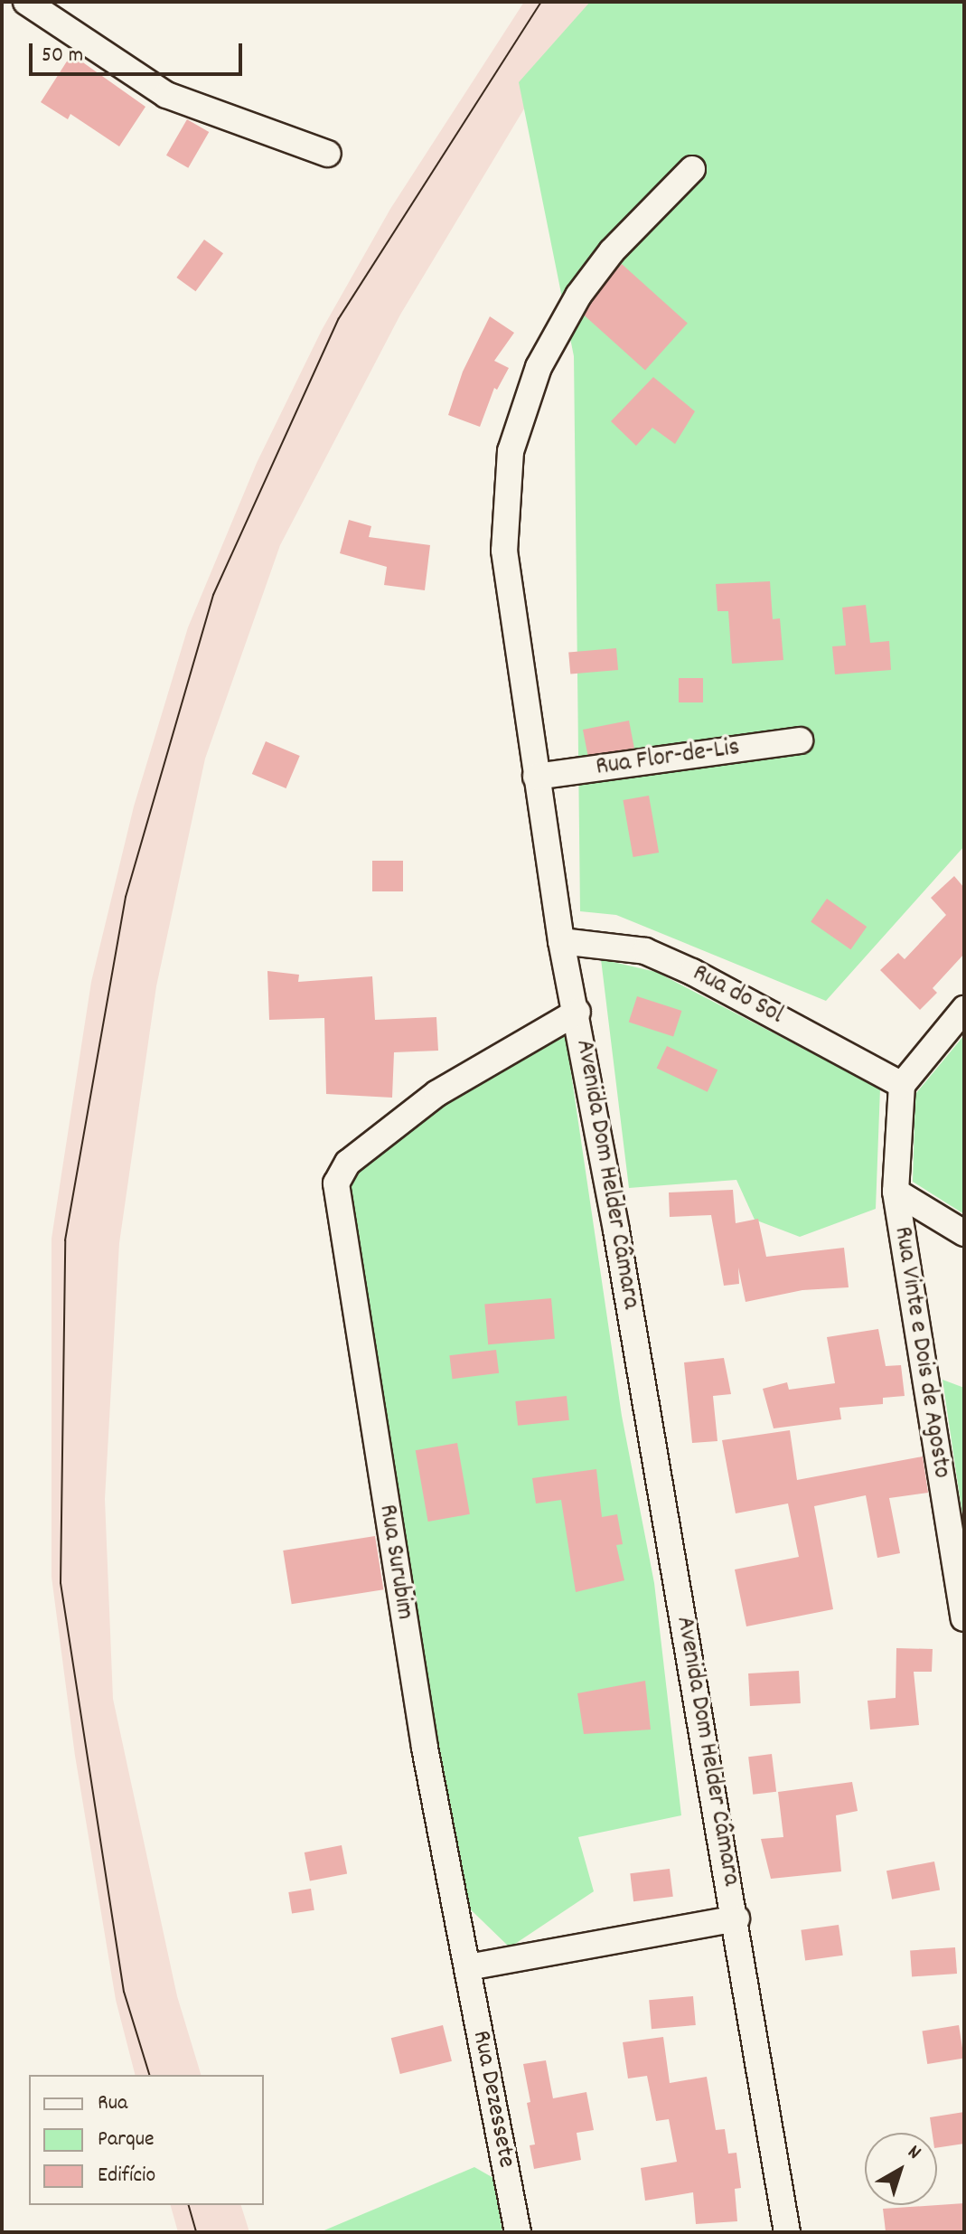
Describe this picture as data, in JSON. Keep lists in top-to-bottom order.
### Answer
{
  "streets": {
    "street": [
      "Rua Flor-de-Lis",
      "Rua do Sol",
      "Avenida Dom Helder Câmara",
      "Rua Vinte e Dois de Agosto",
      "Rua Surubim",
      "Rua Dezessete"
    ]
  },
  "crossings": [
    ["Rua Flor-de-Lis", "Avenida Dom Helder Câmara"],
    ["Rua do Sol", "Avenida Dom Helder Câmara"],
    ["Rua do Sol", "Rua Vinte e Dois de Agosto"],
    ["Avenida Dom Helder Câmara", "Rua Surubim"],
    ["Rua Surubim", "Rua Dezessete"]
  ],
  "legend": ["Rua", "Parque", "Edifício"],
  "scale_bar": "50 m",
  "north": "top right"
}
